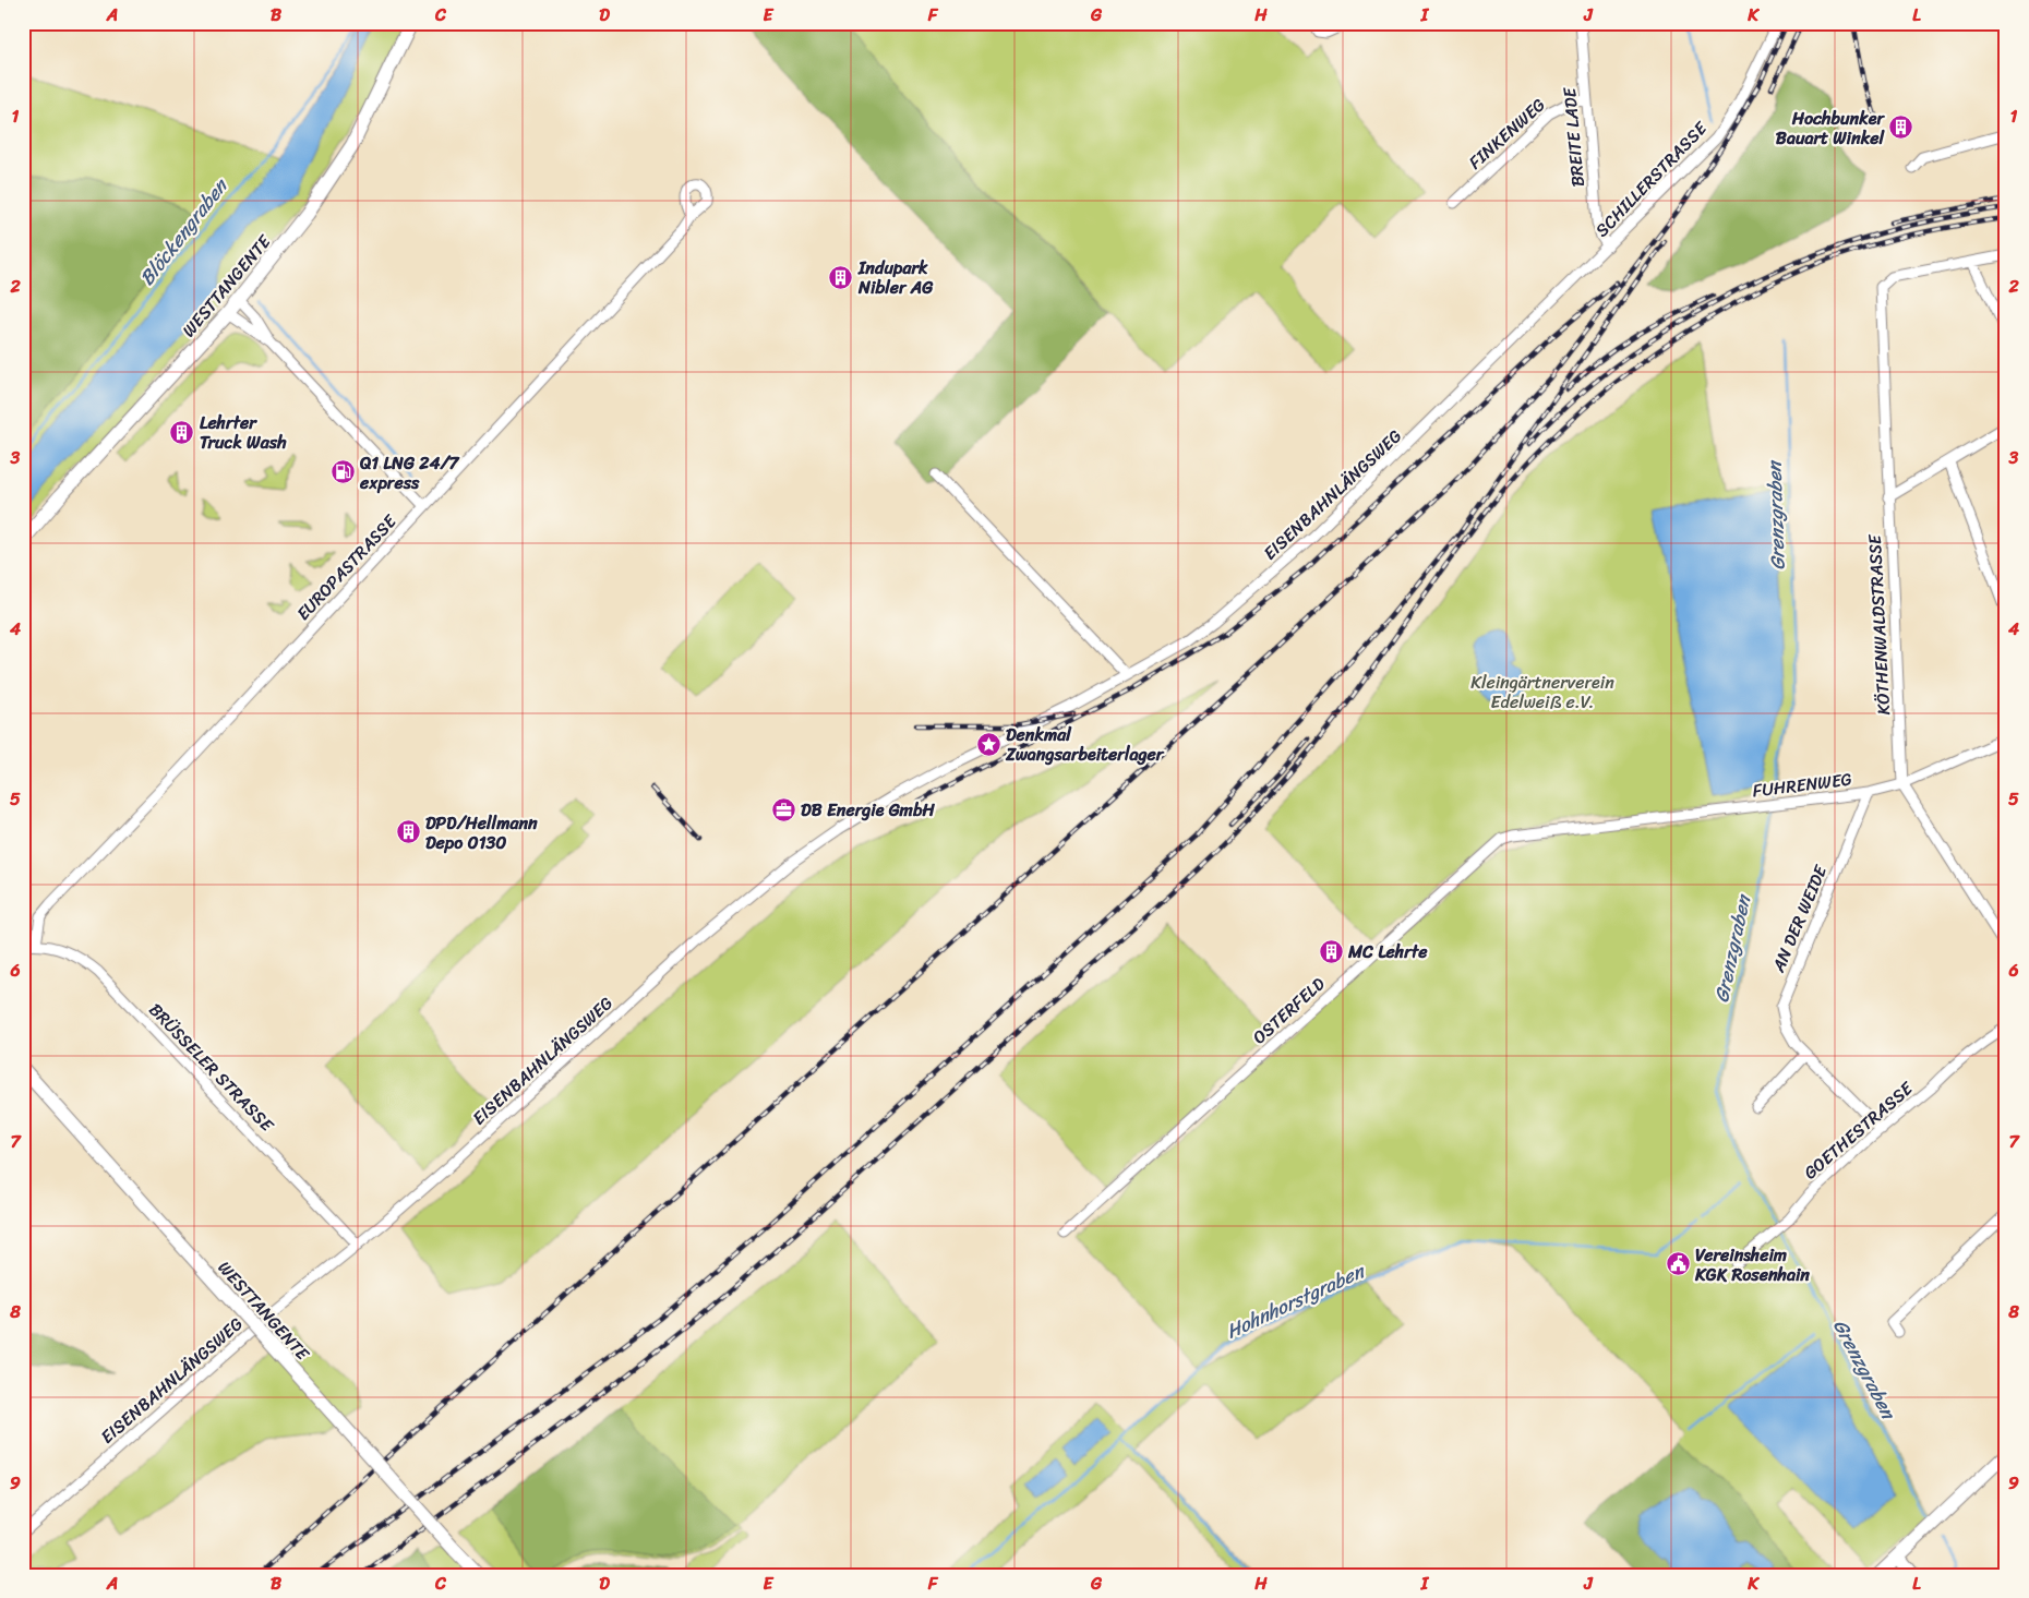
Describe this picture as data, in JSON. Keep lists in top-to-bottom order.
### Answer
{
  "streets": {
    "main road": ["WESTTANGENTE"],
    "street": [
      "FINKENWEG",
      "BREITE LADE",
      "SCHILLERSTRASSE",
      "EISENBAHNLÄNGSWEG",
      "EUROPASTRASSE",
      "KÖTHENWALDSTRASSE",
      "FUHRENWEG",
      "AN DER WEIDE",
      "OSTERFELD",
      "BRÜSSELER STRASSE",
      "GOETHESTRASSE"
    ]
  },
  "crossings": [
    ["FINKENWEG", "BREITE LADE"],
    ["BREITE LADE", "SCHILLERSTRASSE"],
    ["SCHILLERSTRASSE", "EISENBAHNLÄNGSWEG"],
    ["EISENBAHNLÄNGSWEG", "BRÜSSELER STRASSE"],
    ["EUROPASTRASSE", "BRÜSSELER STRASSE"],
    ["KÖTHENWALDSTRASSE", "FUHRENWEG"],
    ["FUHRENWEG", "AN DER WEIDE"],
    ["FUHRENWEG", "OSTERFELD"],
    ["AN DER WEIDE", "GOETHESTRASSE"]
  ],
  "water": ["Blöckengraben", "Grenzgraben", "Hohnhorstgraben"],
  "parks": ["Kleingärtnerverein Edelweiß e.V."],
  "places": {
    "building": [
      "Hochbunker Bauart Winkel",
      "Indupark Nibler AG",
      "Lehrter Truck Wash",
      "DPD/Hellmann Depo 0130",
      "MC Lehrte"
    ],
    "fuel station": ["Q1 LNG 24/7 express"],
    "place": ["Denkmal Zwangsarbeiterlager"],
    "office": ["DB Energie GmbH"],
    "public building": ["Vereinsheim KGK Rosenhain"]
  },
  "grid": {
    "columns": [
      "A",
      "B",
      "C",
      "D",
      "E",
      "F",
      "G",
      "H",
      "I",
      "J",
      "K",
      "L"
    ],
    "rows": [
      "1",
      "2",
      "3",
      "4",
      "5",
      "6",
      "7",
      "8",
      "9"
    ]
  }
}
